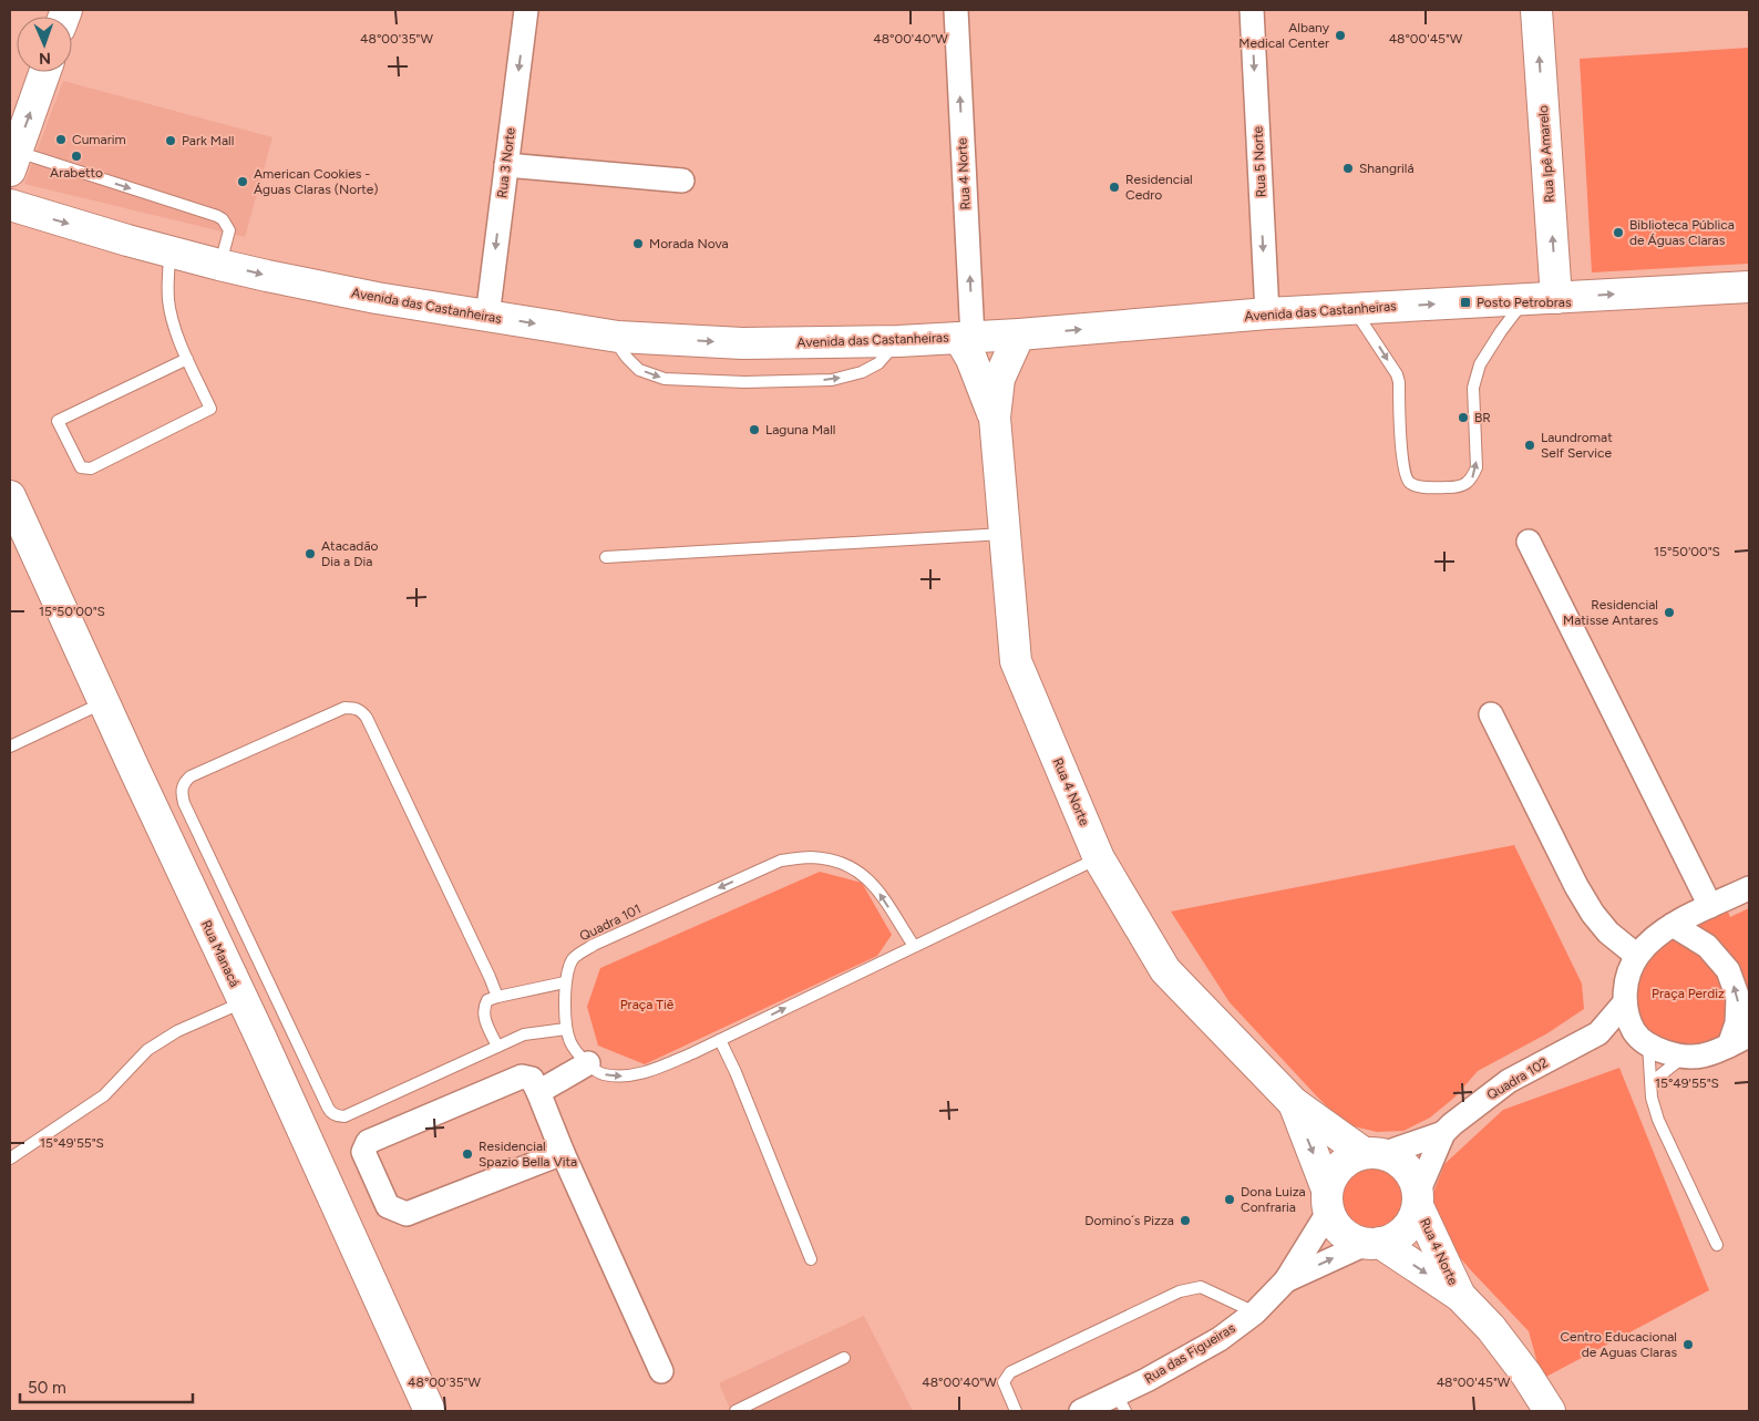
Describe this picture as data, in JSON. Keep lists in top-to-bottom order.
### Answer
{
  "streets": {
    "street": [
      "Rua Ipê Amarelo",
      "Rua 5 Norte",
      "Rua 3 Norte",
      "Rua 4 Norte",
      "Avenida das Castanheiras",
      "Rua Manacá",
      "Quadra 102",
      "Rua das Figueiras"
    ],
    "lane": ["Quadra 101"]
  },
  "crossings": [
    ["Rua Ipê Amarelo", "Avenida das Castanheiras"],
    ["Rua 5 Norte", "Avenida das Castanheiras"],
    ["Rua 3 Norte", "Avenida das Castanheiras"],
    ["Rua 4 Norte", "Avenida das Castanheiras"],
    ["Rua 4 Norte", "Quadra 101"],
    ["Rua 4 Norte", "Quadra 102"],
    ["Rua 4 Norte", "Rua das Figueiras"],
    ["Quadra 102", "Rua das Figueiras"]
  ],
  "one_way": [
    "Rua Ipê Amarelo",
    "Rua 5 Norte",
    "Rua 3 Norte",
    "Avenida das Castanheiras"
  ],
  "parks": ["Praça Perdiz", "Praça Tiê"],
  "places": {
    "other": [
      "Albany Medical Center",
      "Cumarim",
      "Park Mall",
      "Arabetto",
      "Shangrilá",
      "American Cookies - Águas Claras (Norte)",
      "Residencial Cedro",
      "Biblioteca Pública de Águas Claras",
      "Morada Nova",
      "BR",
      "Laguna Mall",
      "Laundromat Self Service",
      "Atacadão Dia a Dia",
      "Residencial Matisse Antares",
      "Residencial Spazio Bella Vita",
      "Dona Luiza Confraria",
      "Domino´s Pizza",
      "Centro Educacional de Aguas Claras"
    ],
    "transit": ["Posto Petrobras"]
  },
  "scale_bar": "50 m",
  "north": "bottom",
  "coordinates": [
    "48°00'35\"W",
    "48°00'40\"W",
    "48°00'45\"W",
    "15°50'00\"S",
    "15°49'55\"S"
  ]
}
